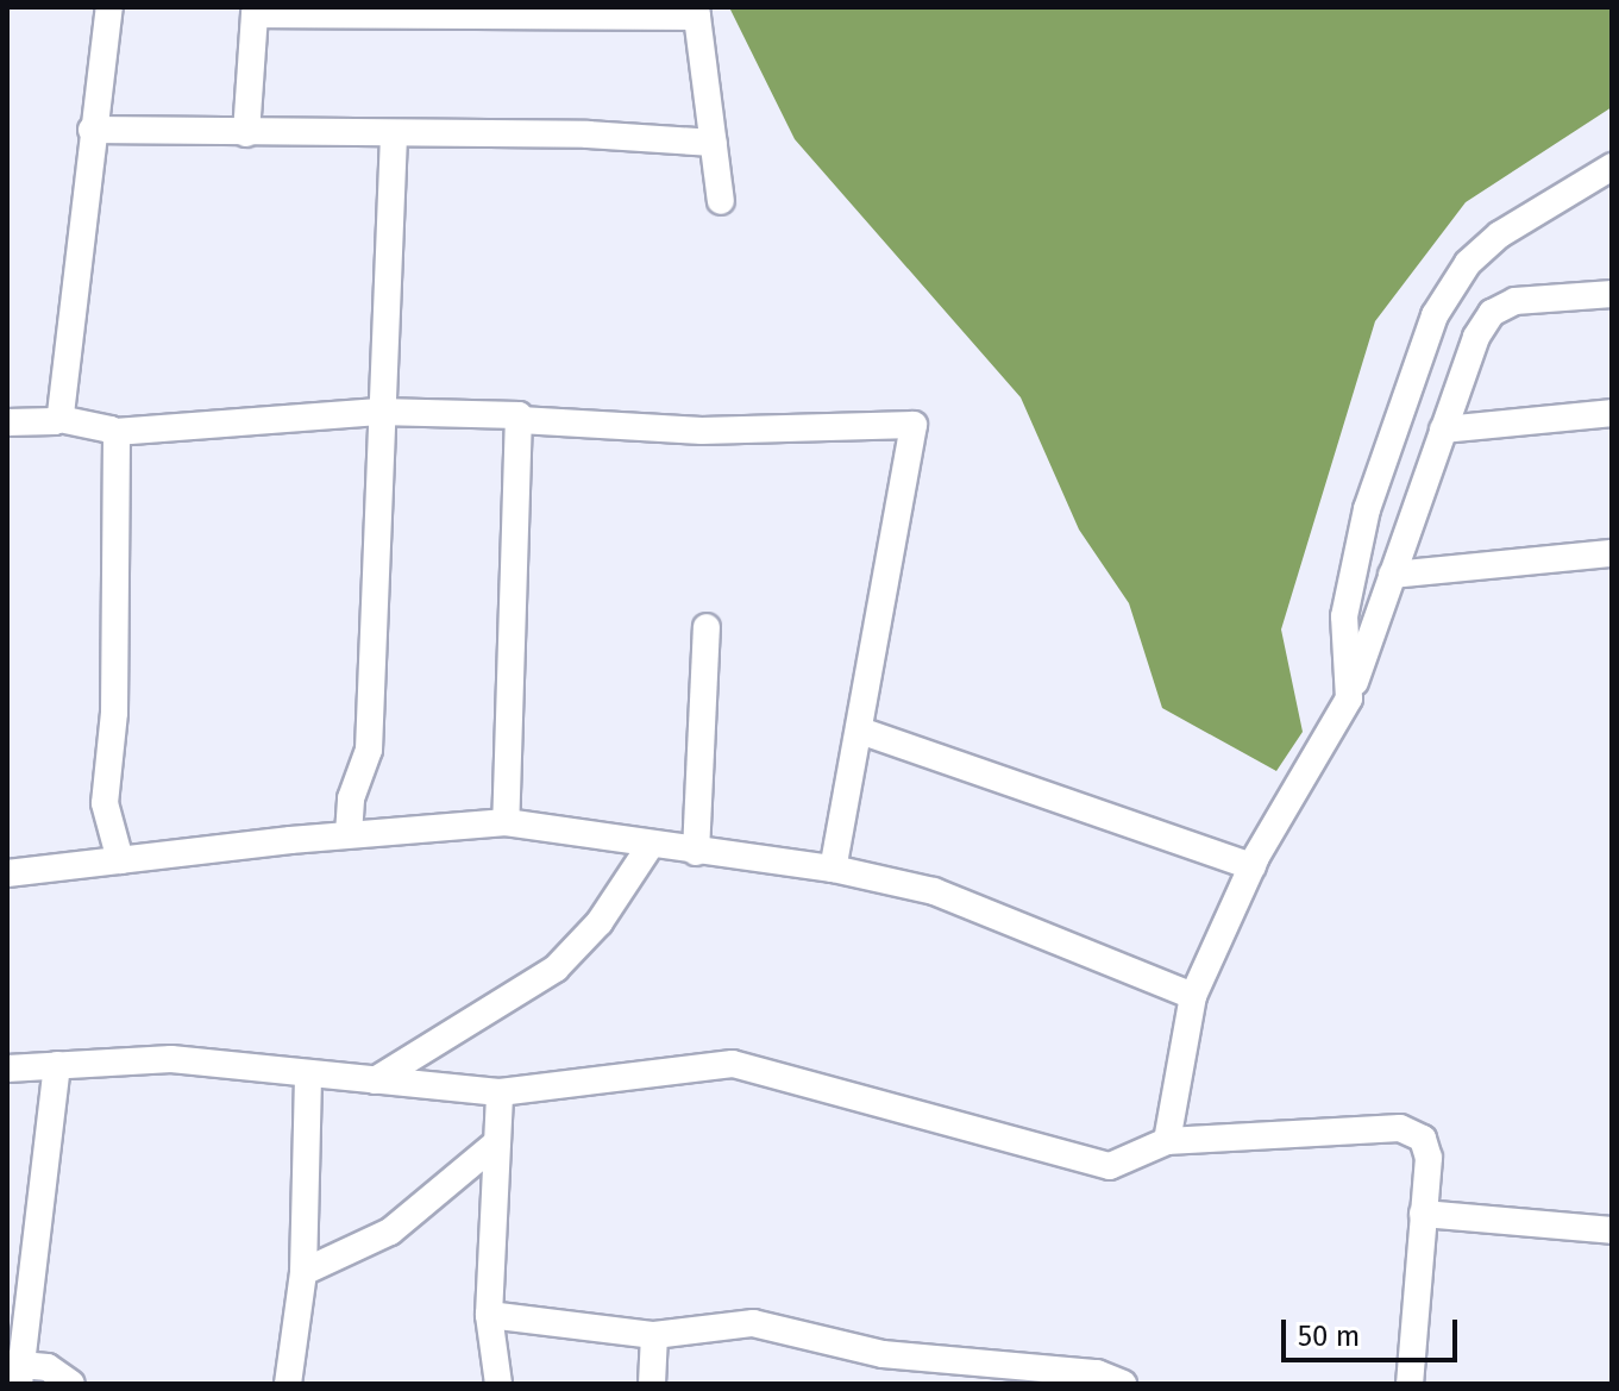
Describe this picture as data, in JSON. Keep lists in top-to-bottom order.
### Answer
{
  "scale_bar": "50 m"
}
